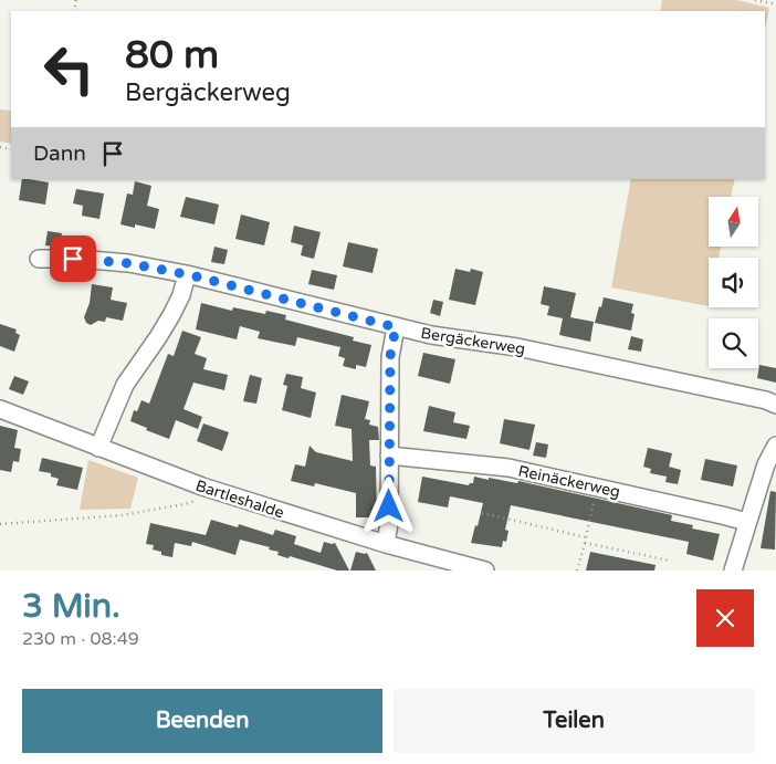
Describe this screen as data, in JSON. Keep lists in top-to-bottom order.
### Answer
{
  "streets": {
    "street": ["Bergäckerweg", "Reinäckerweg", "Bartleshalde"]
  },
  "north": "top",
  "page": {
    "turn": ["80 m", "Bergäckerweg"],
    "then": "Dann",
    "heading": ["3 Min.", "230 m · 08:49"],
    "buttons": ["Beenden", "Teilen"]
  }
}
